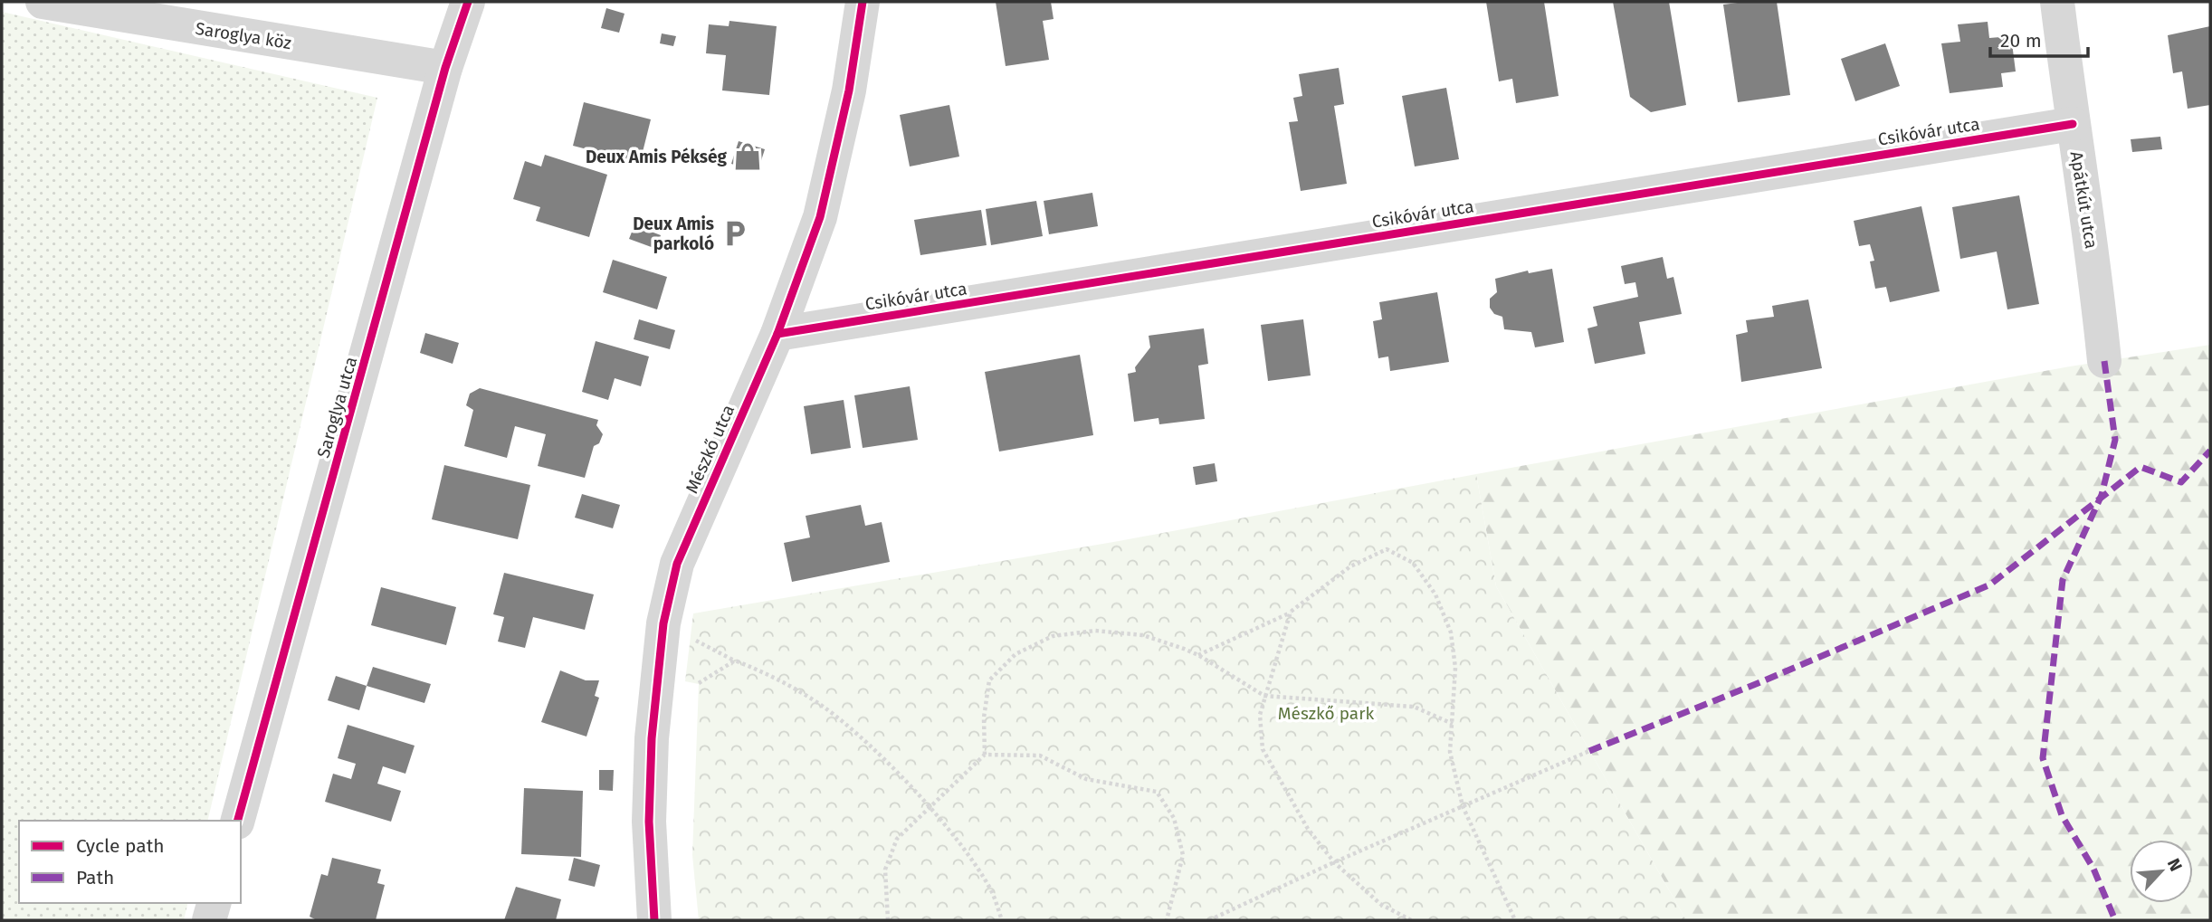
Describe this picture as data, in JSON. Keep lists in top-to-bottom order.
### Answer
{
  "streets": {
    "street": [
      "Saroglya köz",
      "Csikóvár utca",
      "Apátkút utca",
      "Saroglya utca",
      "Mészkő utca"
    ]
  },
  "crossings": [
    ["Saroglya köz", "Saroglya utca"],
    ["Csikóvár utca", "Apátkút utca"],
    ["Csikóvár utca", "Mészkő utca"]
  ],
  "parks": ["Mészkő park"],
  "places": {
    "shop": ["Deux Amis Pékség"],
    "parking": ["Deux Amis parkoló"]
  },
  "legend": ["Cycle path", "Path"],
  "scale_bar": "20 m",
  "north": "top right"
}
